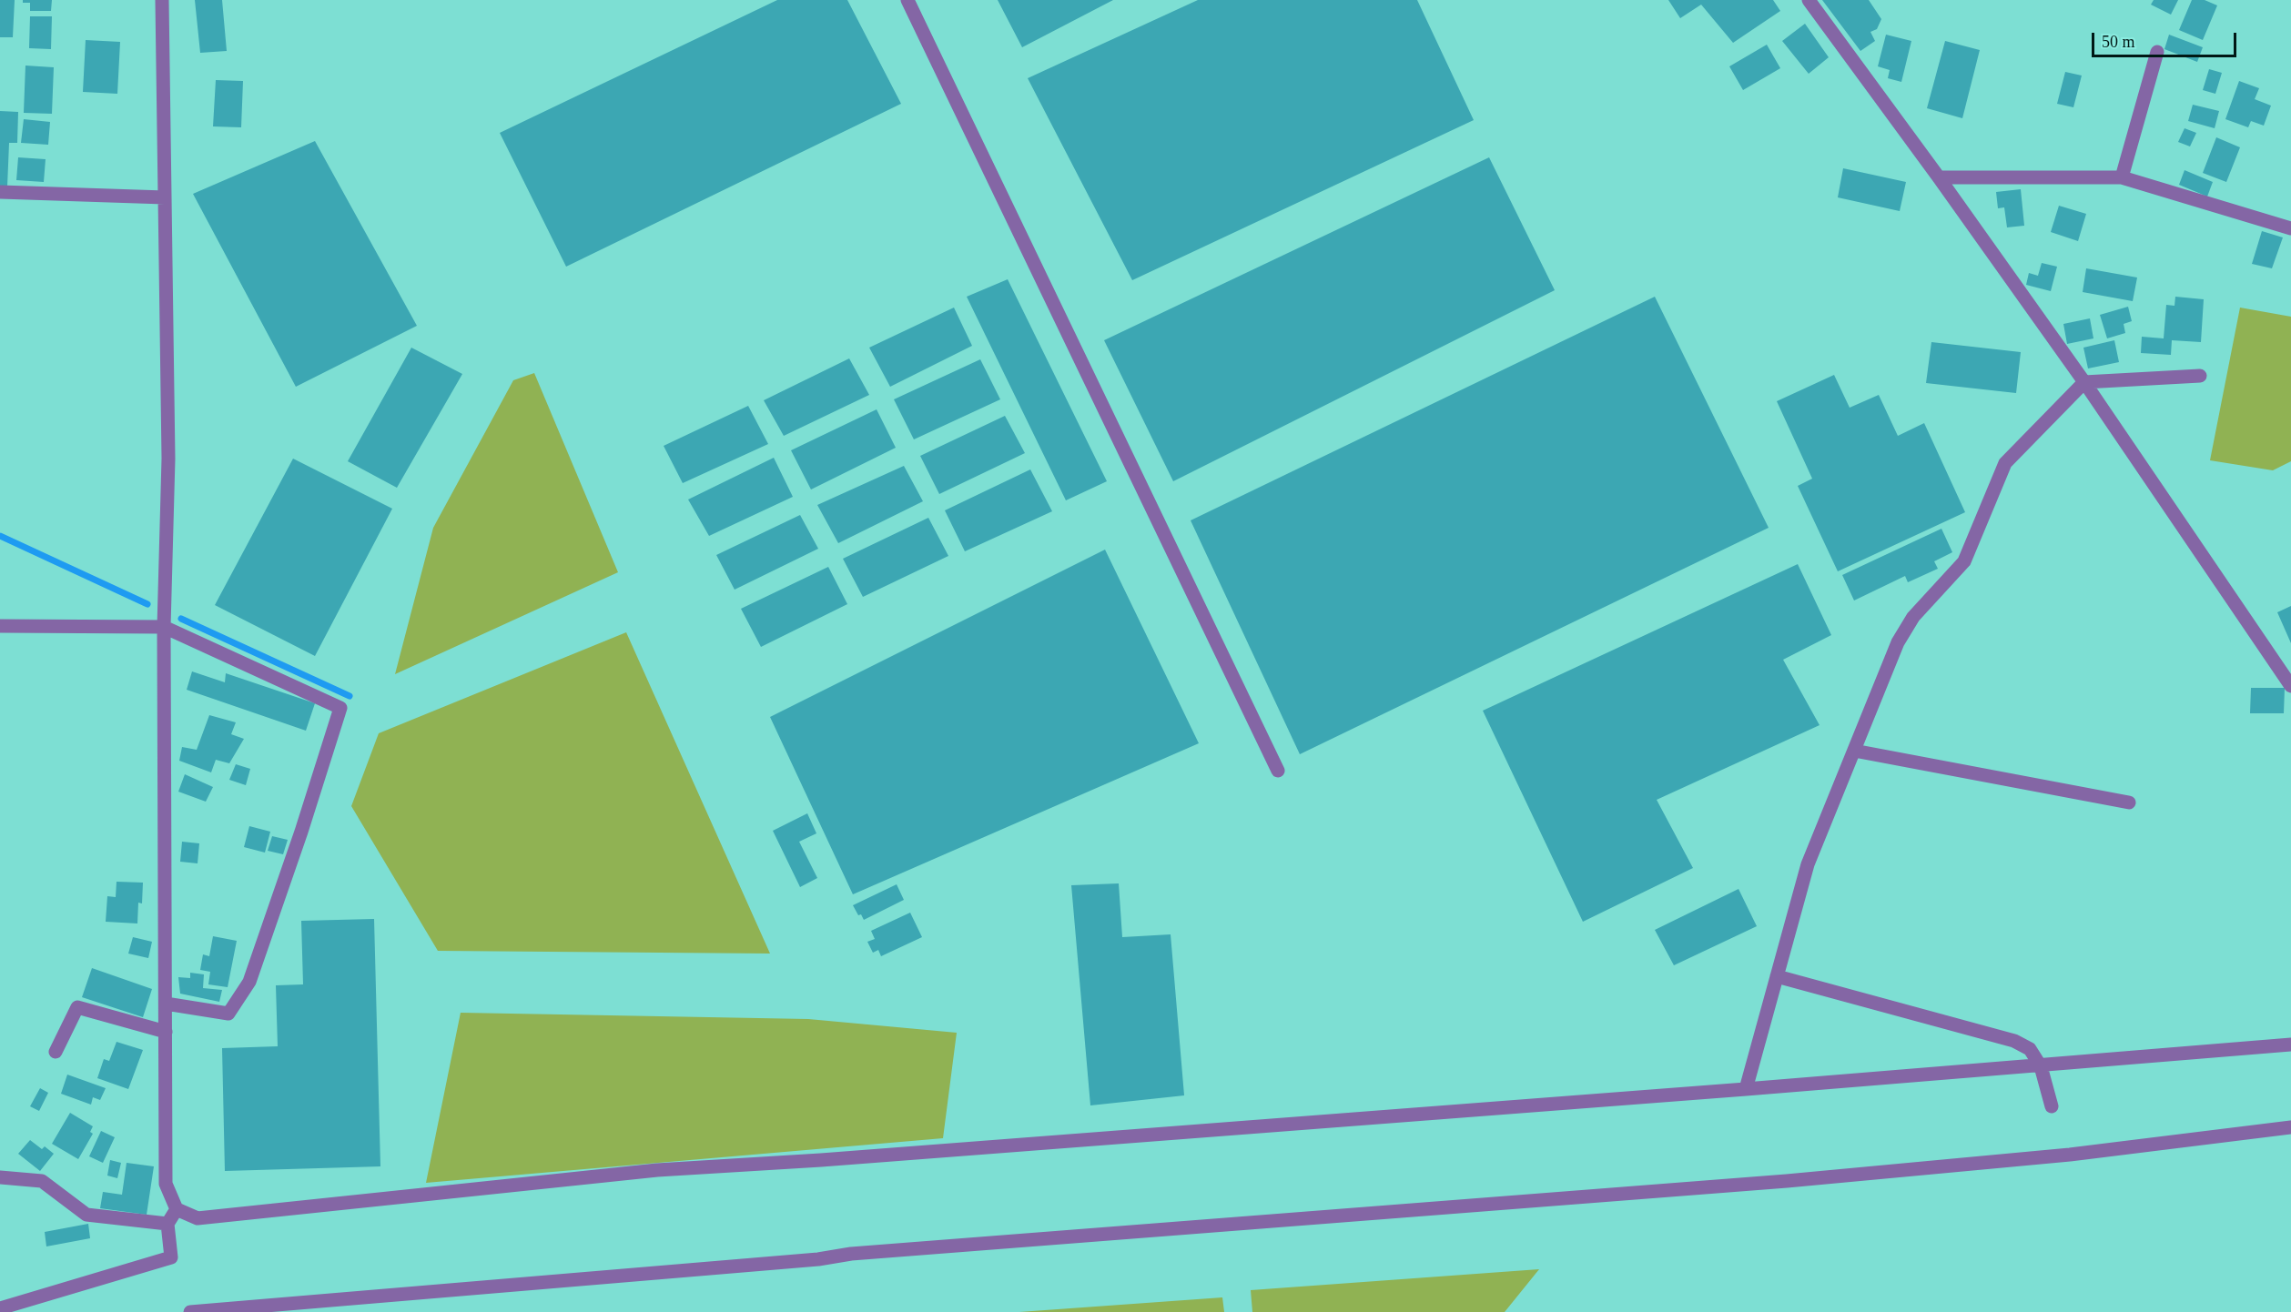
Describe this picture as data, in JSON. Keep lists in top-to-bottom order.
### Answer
{
  "scale_bar": "50 m"
}
